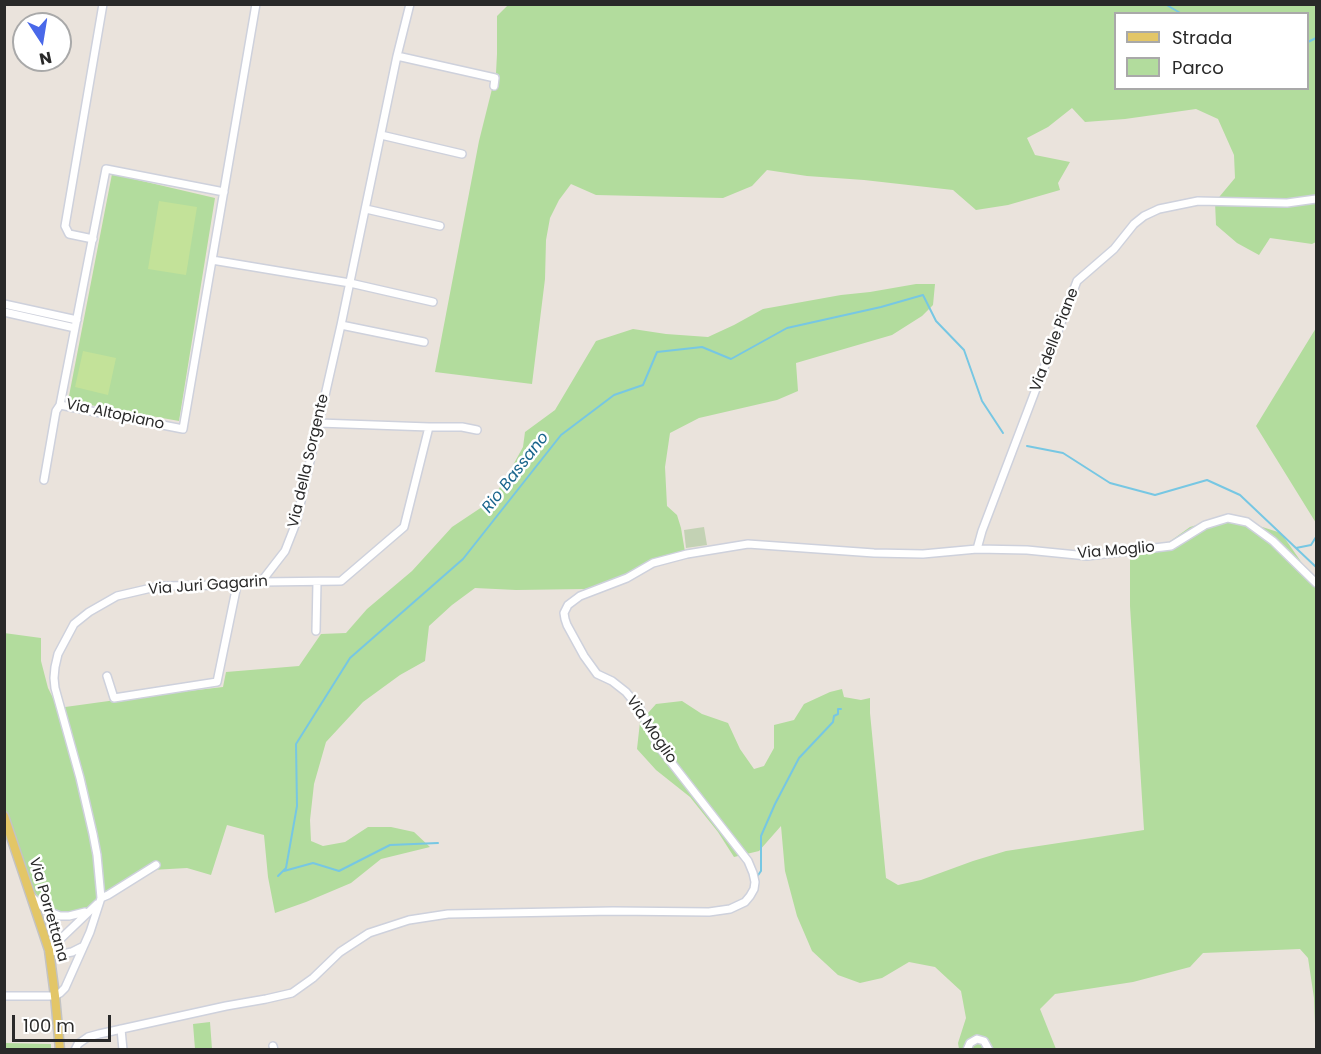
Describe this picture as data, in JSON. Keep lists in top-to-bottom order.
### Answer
{
  "streets": {
    "main road": ["Via Porrettana"],
    "street": [
      "Via delle Piane",
      "Via Altopiano",
      "Via della Sorgente",
      "Via Moglio",
      "Via Juri Gagarin"
    ]
  },
  "crossings": [
    ["Via delle Piane", "Via Moglio"],
    ["Via della Sorgente", "Via Juri Gagarin"],
    ["Via Juri Gagarin", "Via Porrettana"]
  ],
  "water": ["Rio Bassano"],
  "legend": ["Strada", "Parco"],
  "scale_bar": "100 m",
  "north": "bottom"
}
